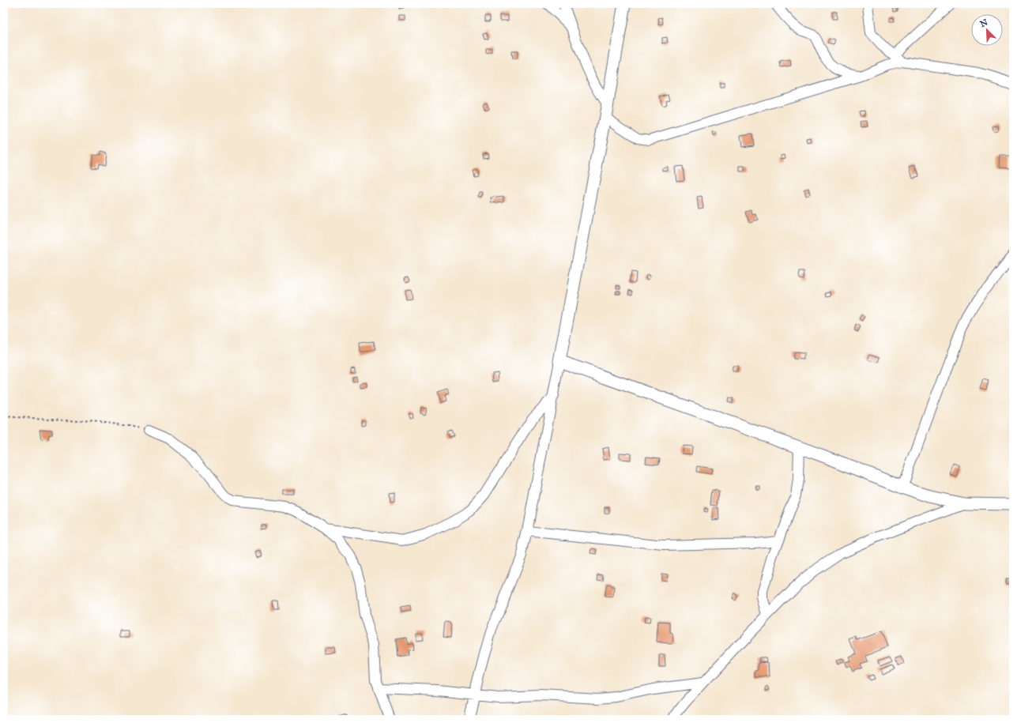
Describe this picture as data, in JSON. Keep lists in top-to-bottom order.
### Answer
{
  "north": "top left"
}
